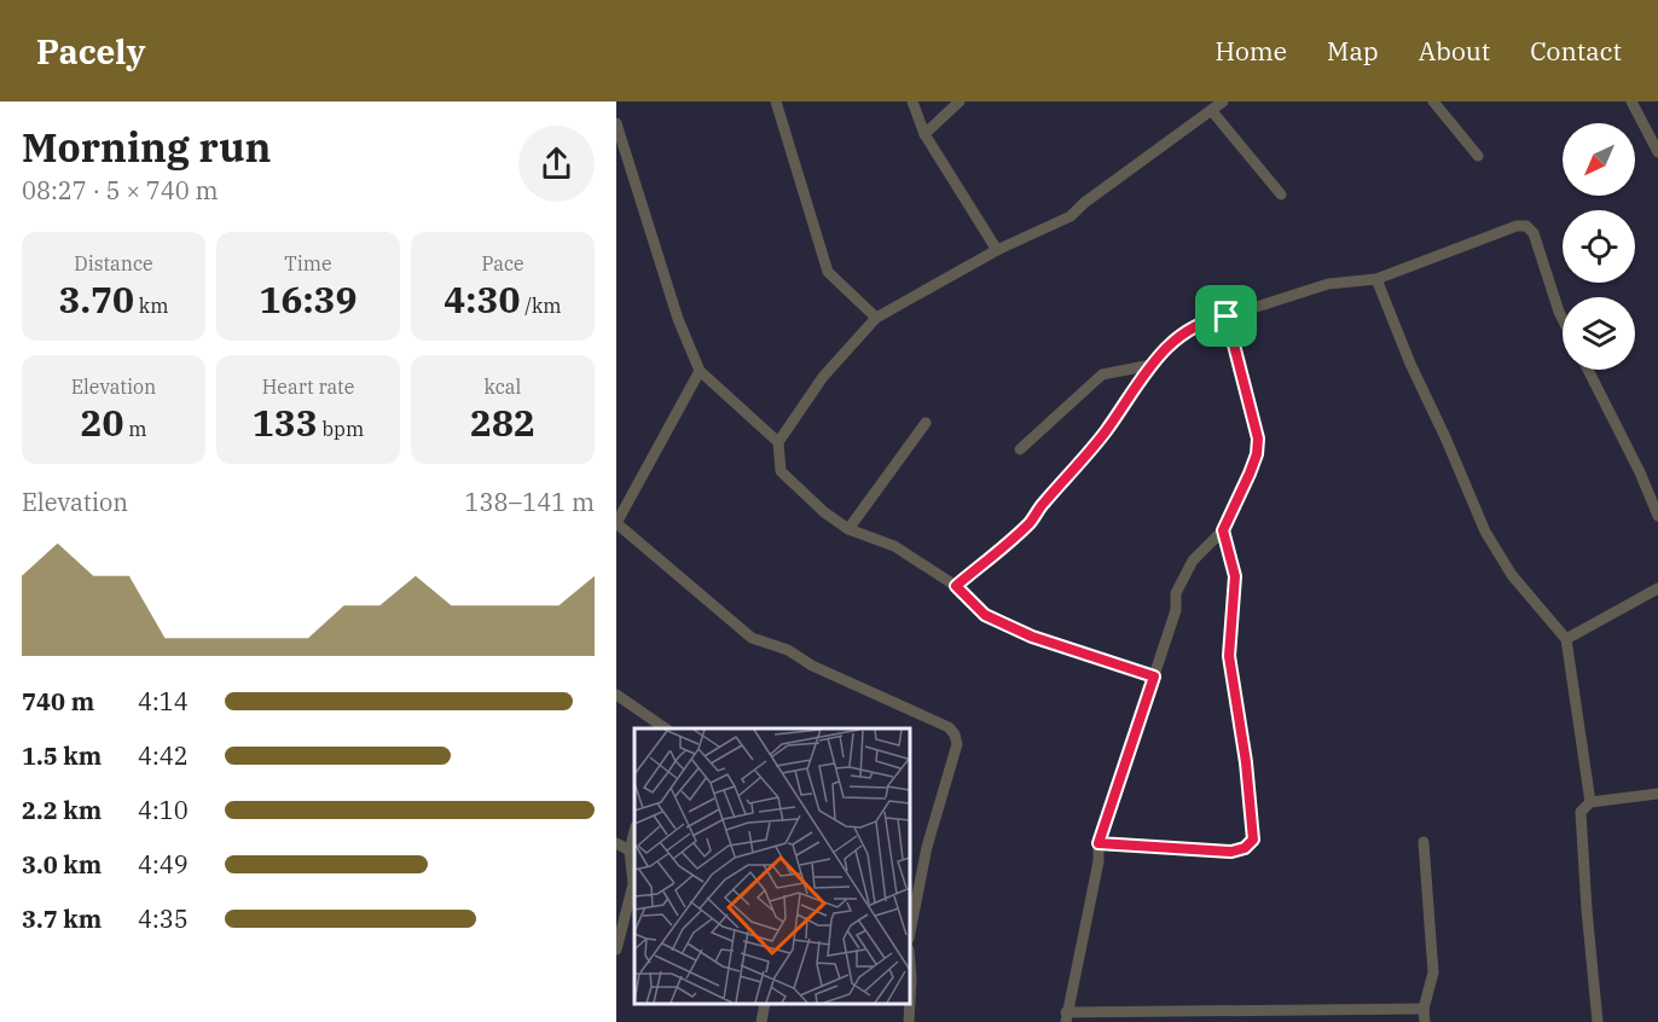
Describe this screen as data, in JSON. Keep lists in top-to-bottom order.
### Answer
{
  "north": "bottom left",
  "page": {
    "header": "Pacely",
    "nav": [
      "Home",
      "Map",
      "About",
      "Contact"
    ],
    "heading": ["Morning run", "08:27 · 5 × 740 m"],
    "stats": [
      ["Distance", "3.70 km"],
      ["Time", "16:39"],
      ["Pace", "4:30 /km"],
      ["Elevation", "20 m"],
      ["Heart rate", "133 bpm"],
      ["kcal", "282"]
    ],
    "chart": ["Elevation", "138–141 m"],
    "list": [
      {
        "name": "740 m",
        "note": "4:14"
      },
      {
        "name": "1.5 km",
        "note": "4:42"
      },
      {
        "name": "2.2 km",
        "note": "4:10"
      },
      {
        "name": "3.0 km",
        "note": "4:49"
      },
      {
        "name": "3.7 km",
        "note": "4:35"
      }
    ]
  }
}
